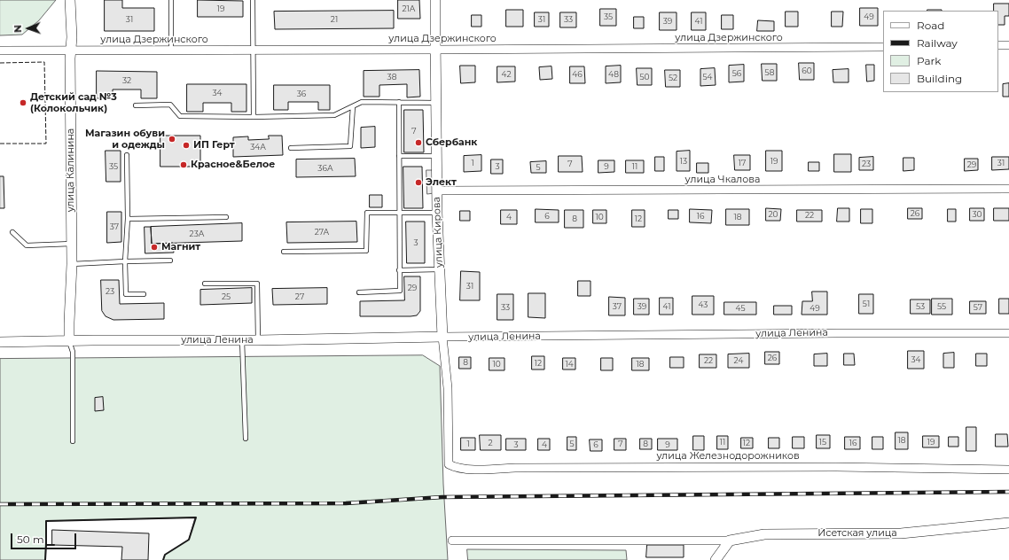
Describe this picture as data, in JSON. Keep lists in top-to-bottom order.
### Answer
{
  "streets": {
    "street": [
      "улица Дзержинского",
      "улица Калинина",
      "улица Чкалова",
      "улица Кирова",
      "улица Ленина",
      "улица Железнодорожников",
      "Исетская улица"
    ]
  },
  "crossings": [
    ["улица Дзержинского", "улица Калинина"],
    ["улица Дзержинского", "улица Кирова"],
    ["улица Калинина", "улица Ленина"],
    ["улица Чкалова", "улица Кирова"],
    ["улица Кирова", "улица Ленина"],
    ["улица Кирова", "улица Железнодорожников"]
  ],
  "places": [
    "Детский сад №3 (Колокольчик)",
    "Магазин обуви и одежды",
    "Сбербанк",
    "ИП Герт",
    "Красное&Белое",
    "Элект",
    "Магнит"
  ],
  "house_numbers": [
    "19",
    "21А",
    "35",
    "49",
    "31",
    "21",
    "31",
    "33",
    "39",
    "41",
    "60",
    "58",
    "56",
    "42",
    "46",
    "48",
    "38",
    "50",
    "54",
    "52",
    "32",
    "34",
    "36",
    "7",
    "34А",
    "13",
    "19",
    "1",
    "17",
    "31",
    "7",
    "23",
    "29",
    "35",
    "3",
    "9",
    "11",
    "5",
    "36А",
    "26",
    "20",
    "30",
    "22",
    "6",
    "16",
    "4",
    "10",
    "18",
    "8",
    "12",
    "37",
    "27А",
    "23А",
    "3",
    "31",
    "29",
    "23",
    "25",
    "27",
    "51",
    "43",
    "37",
    "39",
    "41",
    "53",
    "55",
    "33",
    "57",
    "45",
    "49",
    "26",
    "34",
    "22",
    "24",
    "8",
    "12",
    "10",
    "14",
    "18",
    "18",
    "11",
    "15",
    "19",
    "2",
    "12",
    "16",
    "1",
    "5",
    "7",
    "8",
    "3",
    "4",
    "6",
    "9"
  ],
  "legend": [
    "Road",
    "Railway",
    "Park",
    "Building"
  ],
  "scale_bar": "50 m",
  "north": "left"
}
